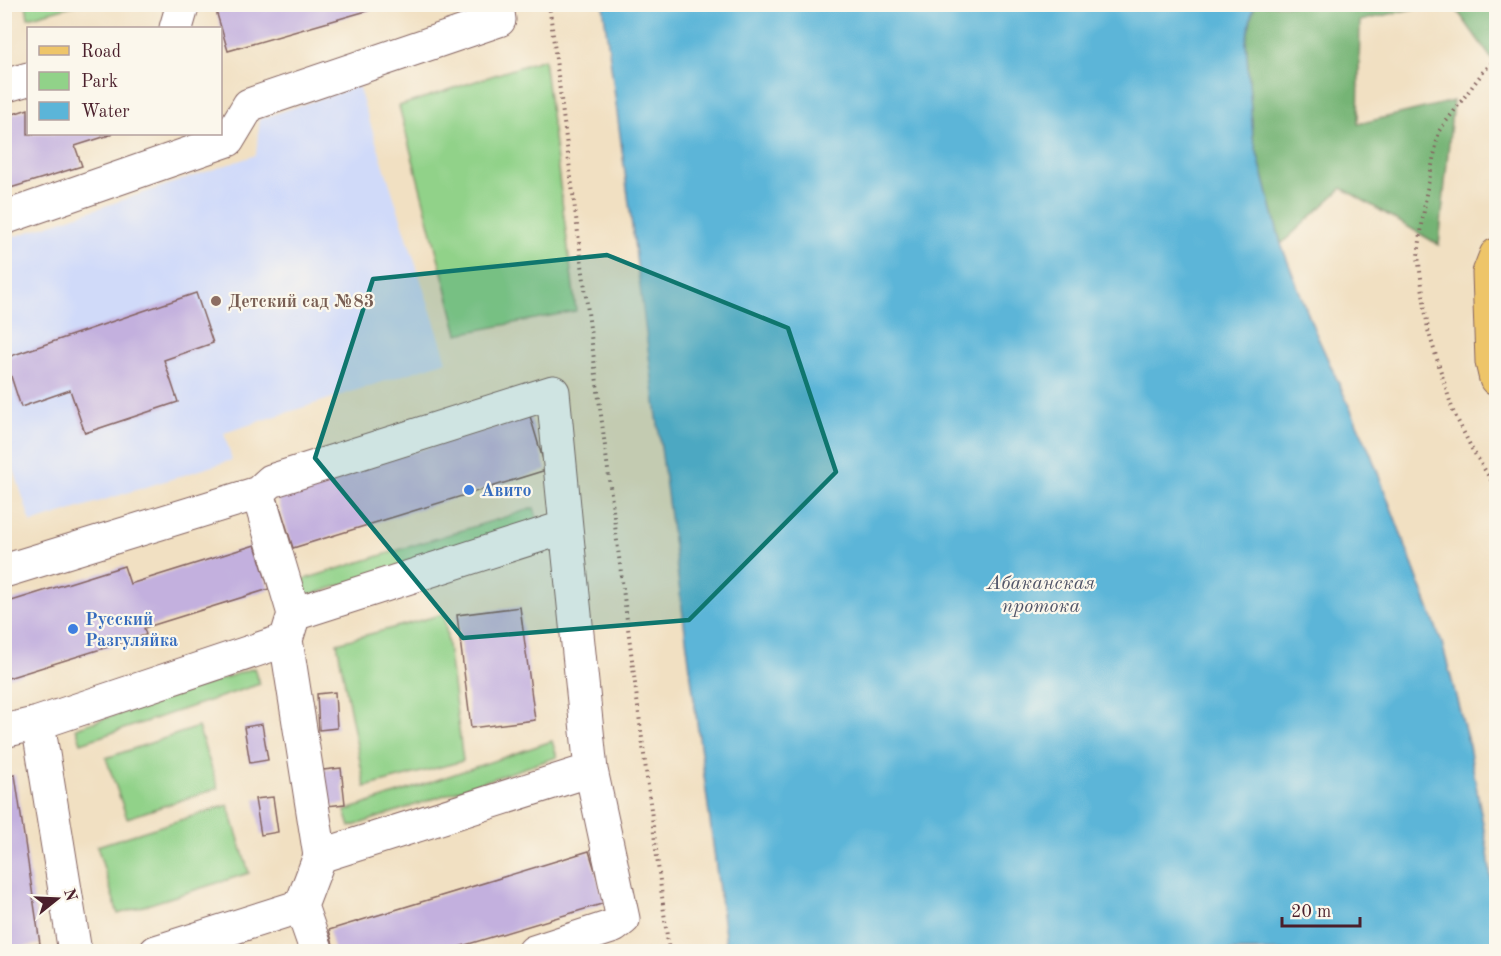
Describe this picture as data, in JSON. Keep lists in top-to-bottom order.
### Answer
{
  "water": ["Абаканская протока"],
  "places": ["Детский сад №83", "Авито", "Русский Разгуляйка"],
  "legend": ["Road", "Park", "Water"],
  "scale_bar": "20 m",
  "north": "right"
}
